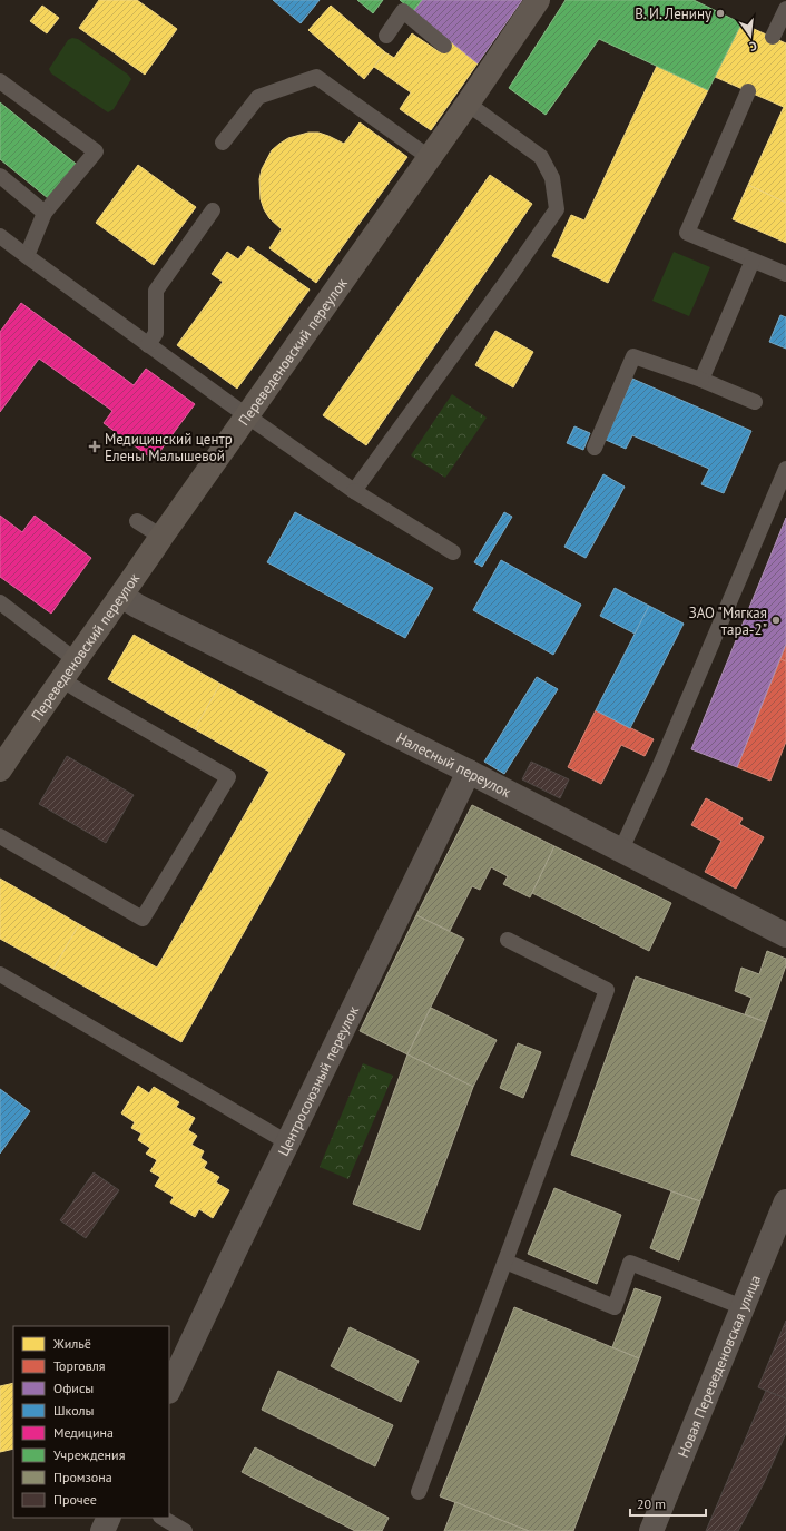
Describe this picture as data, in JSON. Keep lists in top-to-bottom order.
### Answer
{
  "streets": {
    "street": [
      "Переведеновский переулок",
      "Налесный переулок",
      "Центросоюзный переулок",
      "Новая Переведеновская улица"
    ]
  },
  "crossings": [
    ["Переведеновский переулок", "Налесный переулок"],
    ["Налесный переулок", "Центросоюзный переулок"]
  ],
  "places": {
    "other": ["В. И. Ленину", "ЗАО \"Мягкая тара-2\""],
    "health": ["Медицинский центр Елены Малышевой"]
  },
  "legend": [
    "Жильё",
    "Торговля",
    "Офисы",
    "Школы",
    "Медицина",
    "Учреждения",
    "Промзона",
    "Прочее"
  ],
  "scale_bar": "20 m",
  "north": "bottom"
}
